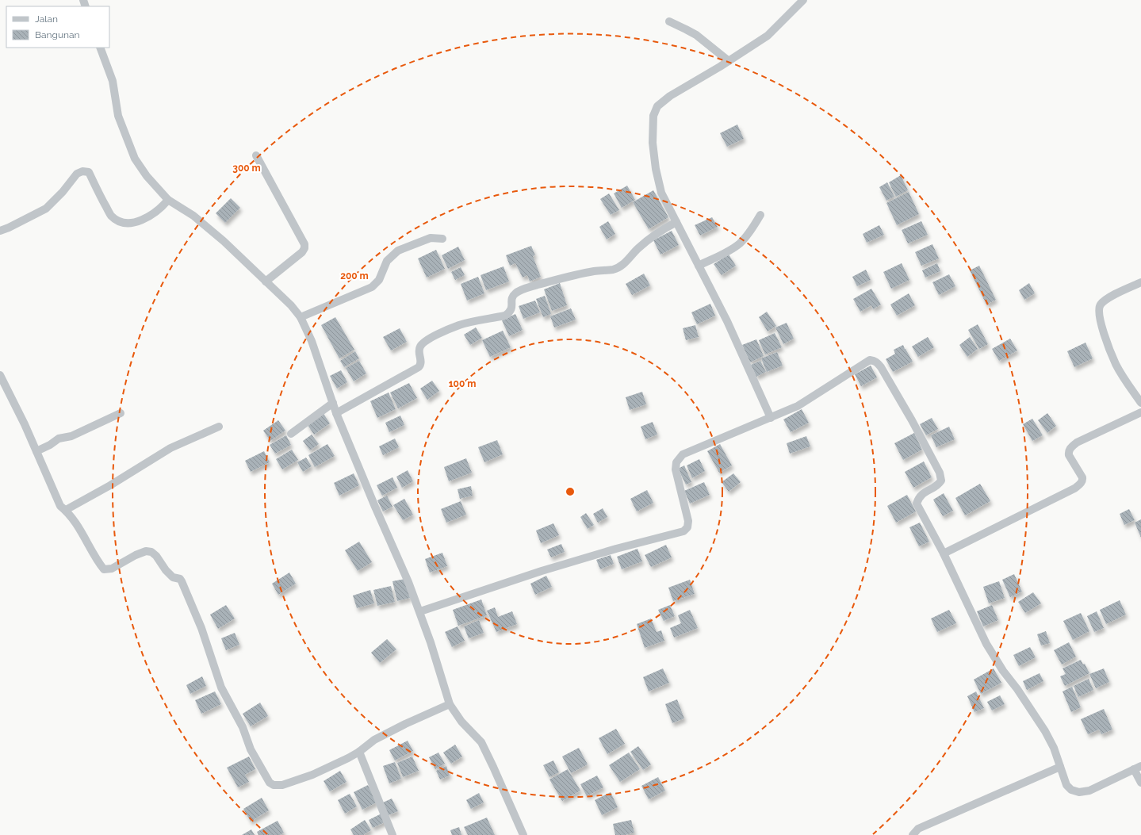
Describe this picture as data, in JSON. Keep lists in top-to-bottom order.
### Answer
{
  "legend": ["Jalan", "Bangunan"],
  "rings": ["300 m", "200 m", "100 m"]
}
